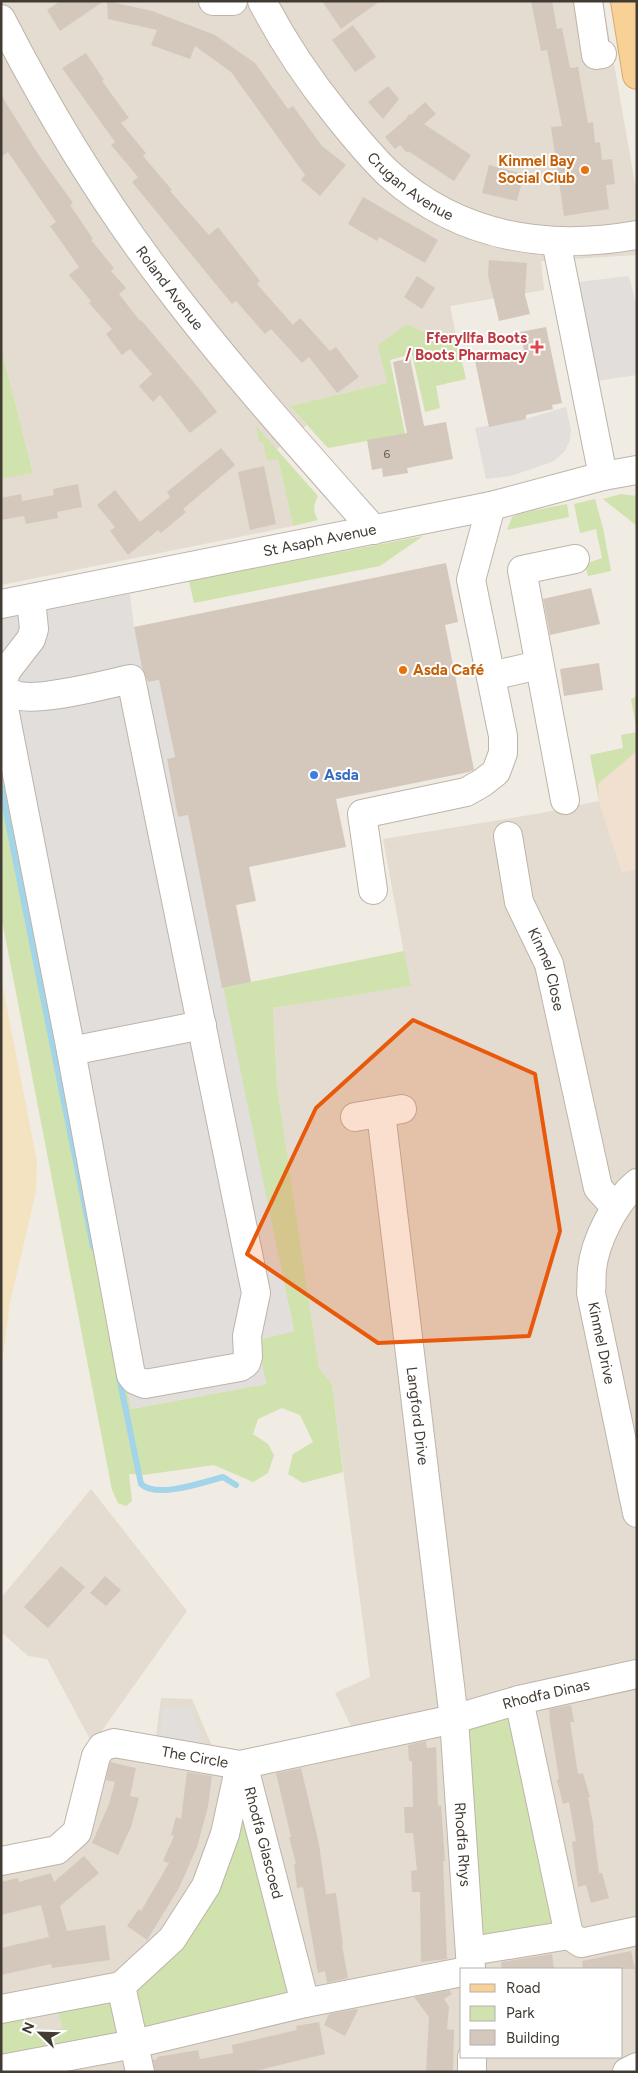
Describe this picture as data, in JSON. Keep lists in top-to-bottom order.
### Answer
{
  "streets": {
    "street": [
      "Crugan Avenue",
      "Roland Avenue",
      "St Asaph Avenue",
      "Kinmel Close",
      "Kinmel Drive",
      "Langford Drive",
      "Rhodfa Dinas",
      "The Circle",
      "Rhodfa Glascoed",
      "Rhodfa Rhys"
    ]
  },
  "crossings": [
    ["Roland Avenue", "St Asaph Avenue"],
    ["Kinmel Close", "Kinmel Drive"],
    ["Langford Drive", "Rhodfa Dinas"],
    ["Langford Drive", "The Circle"],
    ["Langford Drive", "Rhodfa Rhys"],
    ["Rhodfa Dinas", "The Circle"],
    ["Rhodfa Dinas", "Rhodfa Rhys"],
    ["The Circle", "Rhodfa Glascoed"],
    ["The Circle", "Rhodfa Rhys"]
  ],
  "places": {
    "other": ["Kinmel Bay Social Club", "Asda Café", "Asda"],
    "health": ["Fferyllfa Boots / Boots Pharmacy"]
  },
  "house_numbers": ["6"],
  "legend": ["Road", "Park", "Building"],
  "north": "top left"
}
